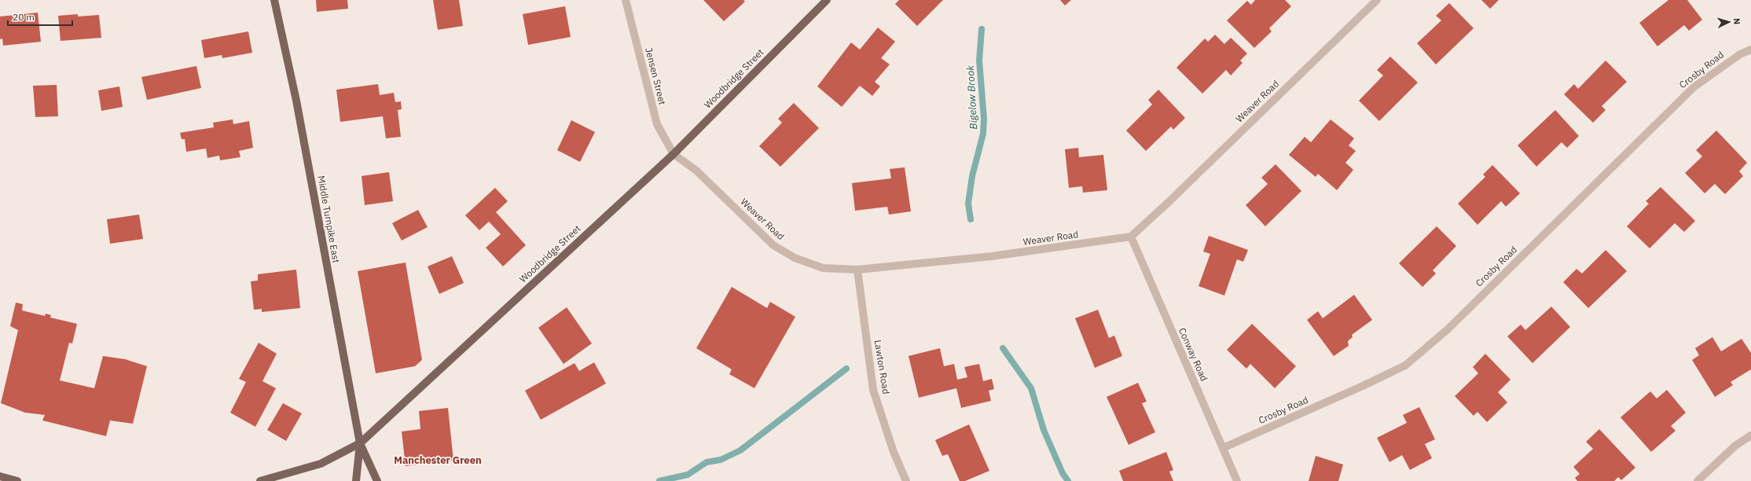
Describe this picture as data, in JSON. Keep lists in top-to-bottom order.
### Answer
{
  "streets": {
    "main road": ["Woodbridge Street", "Middle Turnpike East"],
    "street": [
      "Crosby Road",
      "Jensen Street",
      "Weaver Road",
      "Conway Road",
      "Lawton Road"
    ]
  },
  "crossings": [
    ["Crosby Road", "Conway Road"],
    ["Jensen Street", "Woodbridge Street"],
    ["Jensen Street", "Weaver Road"],
    ["Woodbridge Street", "Weaver Road"],
    ["Woodbridge Street", "Middle Turnpike East"],
    ["Weaver Road", "Conway Road"],
    ["Weaver Road", "Lawton Road"]
  ],
  "districts": ["Manchester Green"],
  "water": ["Bigelow Brook"],
  "scale_bar": "20 m",
  "north": "right"
}
